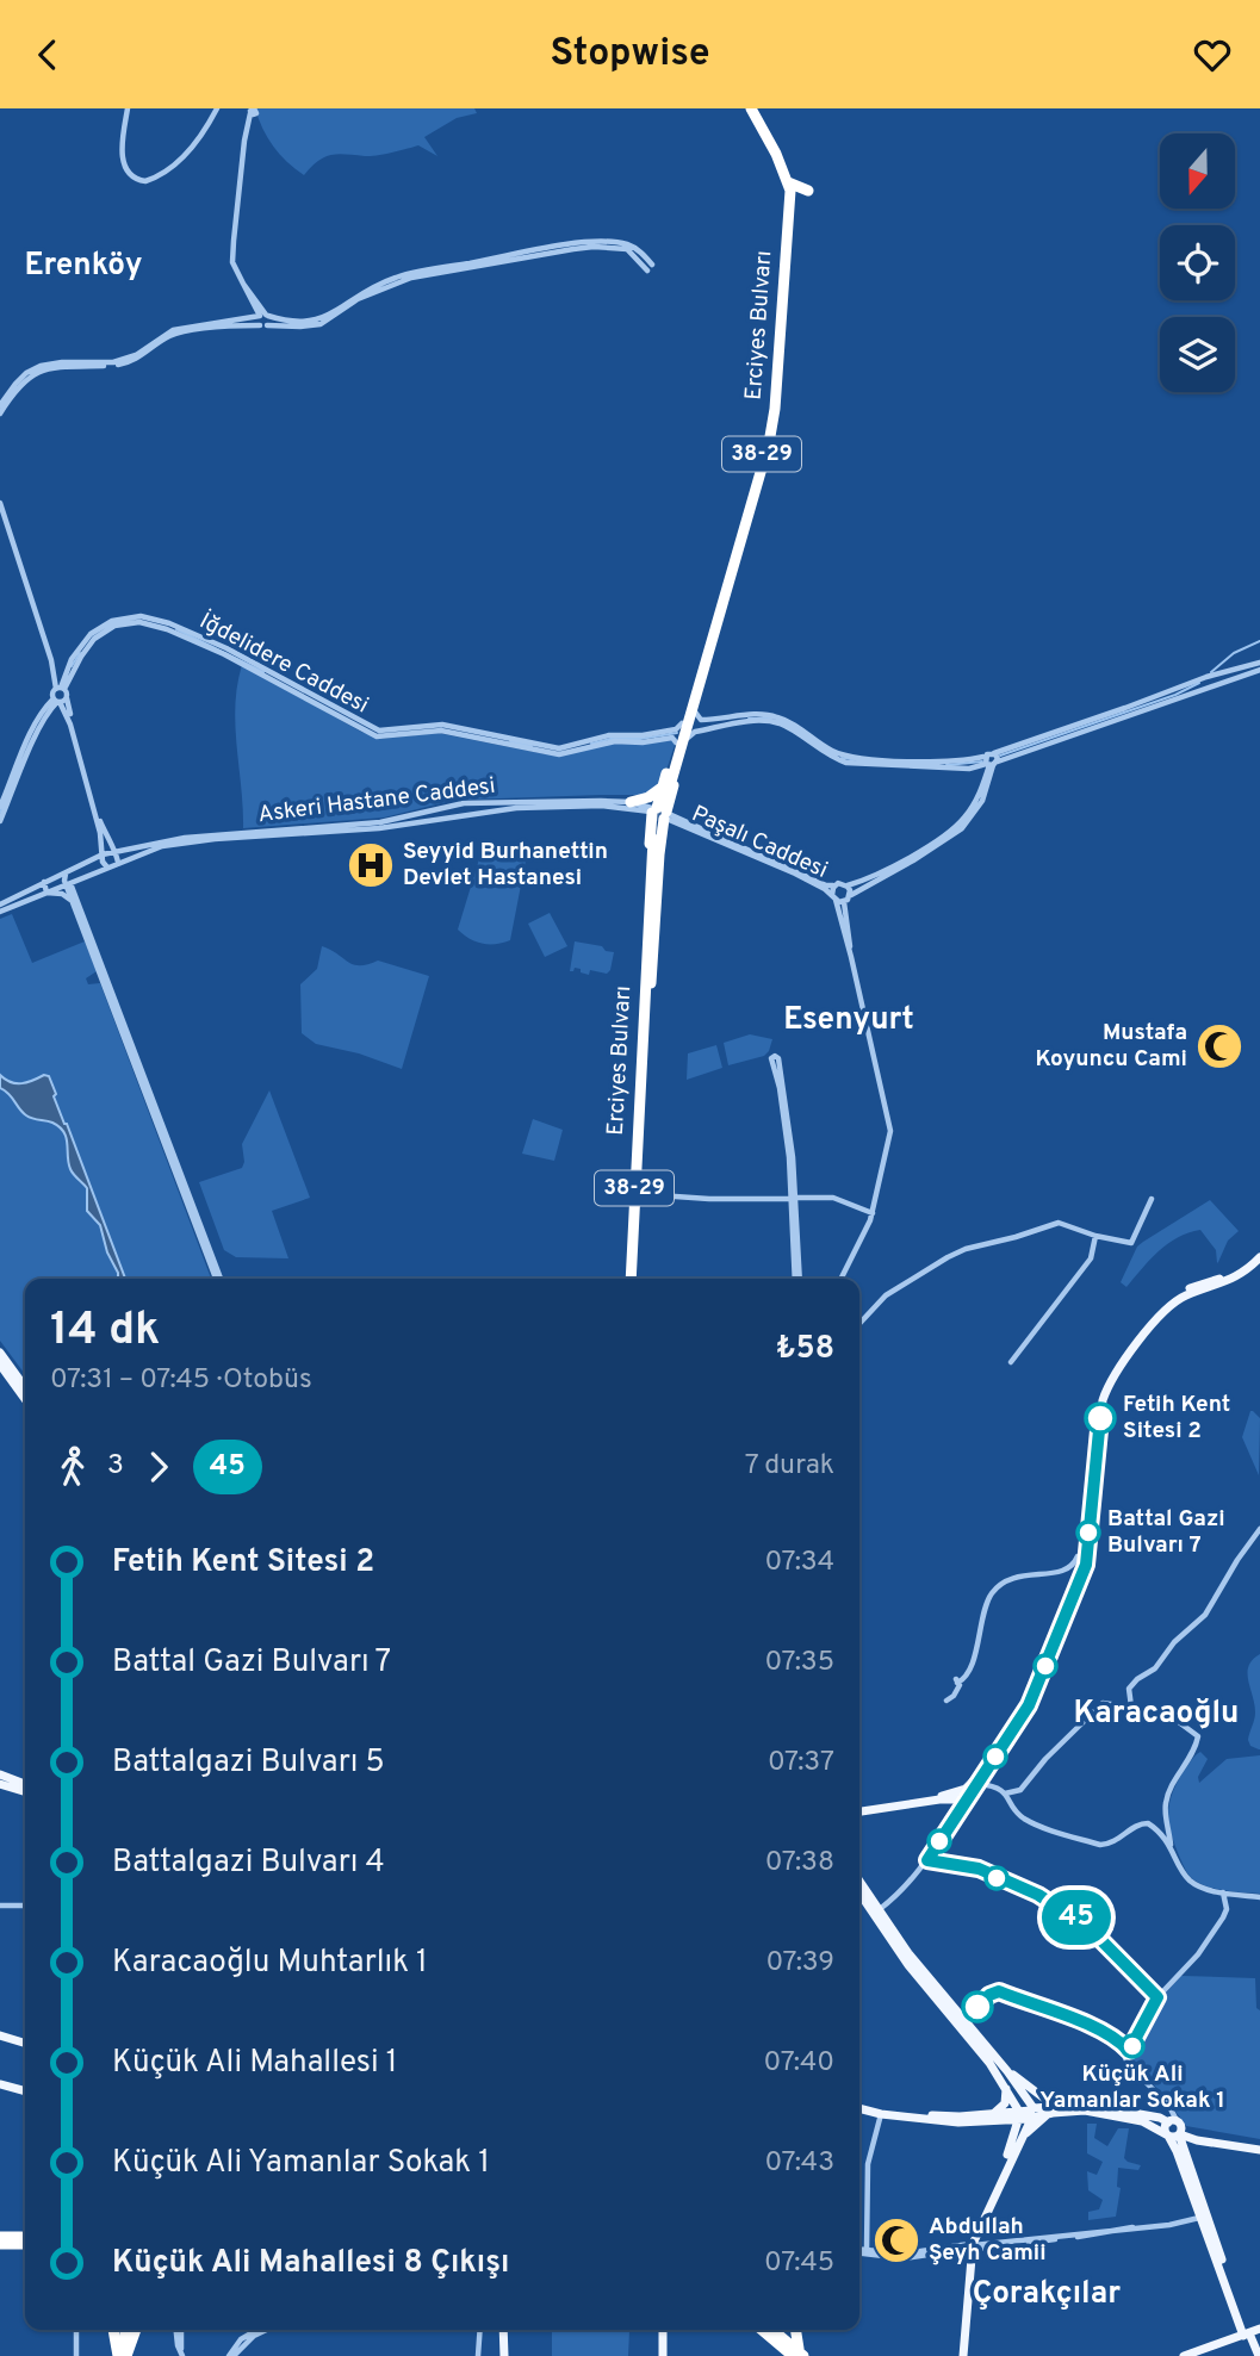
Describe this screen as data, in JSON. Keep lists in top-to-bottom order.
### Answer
{
  "streets": {
    "highway": ["Erciyes Bulvarı", "38-29"],
    "street": ["İğdelidere Caddesi", "Askeri Hastane Caddesi", "Paşalı Caddesi"]
  },
  "crossings": [
    ["İğdelidere Caddesi", "Paşalı Caddesi"],
    ["Askeri Hastane Caddesi", "Paşalı Caddesi"]
  ],
  "districts": [
    "Erenköy",
    "Esenyurt",
    "Karacaoğlu",
    "Çorakçılar"
  ],
  "places": {
    "hospital": ["Seyyid Burhanettin Devlet Hastanesi"],
    "mosque": ["Mustafa Koyuncu Cami", "Abdullah Şeyh Camii"],
    "other": ["Fetih Kent Sitesi 2", "Battal Gazi Bulvarı 7", "Küçük Ali Yamanlar Sokak 1"]
  },
  "lines": ["bus line 45"],
  "north": "bottom",
  "page": {
    "header": "Stopwise",
    "on_map": "45",
    "heading": ["14 dk", "07:31 – 07:45 · Otobüs", "₺58"],
    "legs": ["3", "45", "7 durak"],
    "list": [
      {
        "name": "Fetih Kent Sitesi 2",
        "value": "07:34"
      },
      {
        "name": "Battal Gazi Bulvarı 7",
        "value": "07:35"
      },
      {
        "name": "Battalgazi Bulvarı 5",
        "value": "07:37"
      },
      {
        "name": "Battalgazi Bulvarı 4",
        "value": "07:38"
      },
      {
        "name": "Karacaoğlu Muhtarlık 1",
        "value": "07:39"
      },
      {
        "name": "Küçük Ali Mahallesi 1",
        "value": "07:40"
      },
      {
        "name": "Küçük Ali Yamanlar Sokak 1",
        "value": "07:43"
      },
      {
        "name": "Küçük Ali Mahallesi 8 Çıkışı",
        "value": "07:45"
      }
    ]
  }
}
